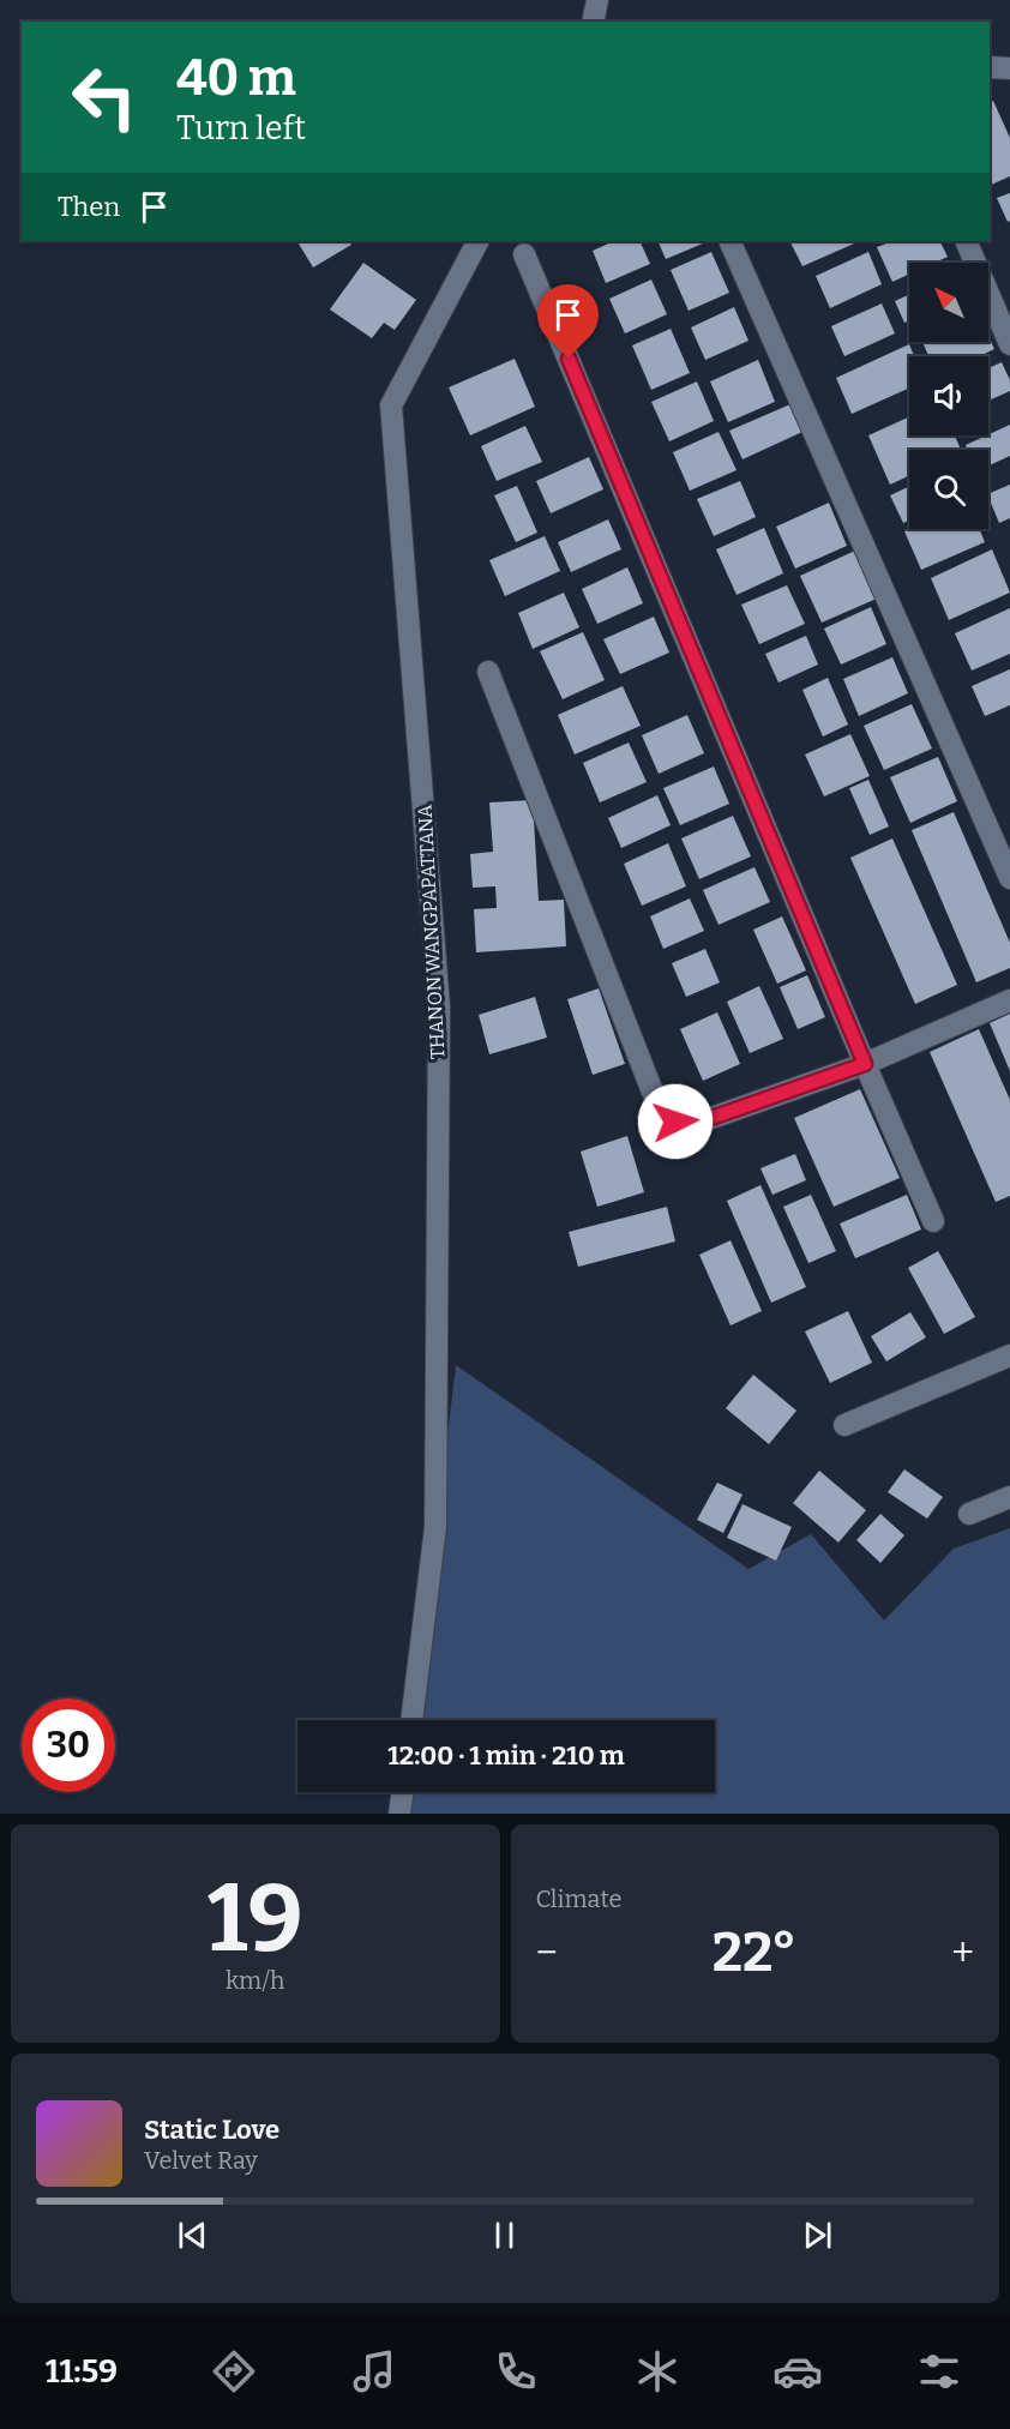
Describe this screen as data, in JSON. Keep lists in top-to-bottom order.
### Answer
{
  "streets": {
    "street": ["THANON WANGPAPATTANA"]
  },
  "north": "top left",
  "page": {
    "turn": ["40 m", "Turn left"],
    "then": "Then",
    "limit": "30",
    "trip": "12:00 · 1 min · 210 m",
    "tile": [
      ["19", "km/h"],
      "Climate"
    ],
    "heat": ["−", "22°", "+"],
    "song": ["Static Love", "Velvet Ray"],
    "tabs": "11:59"
  }
}
